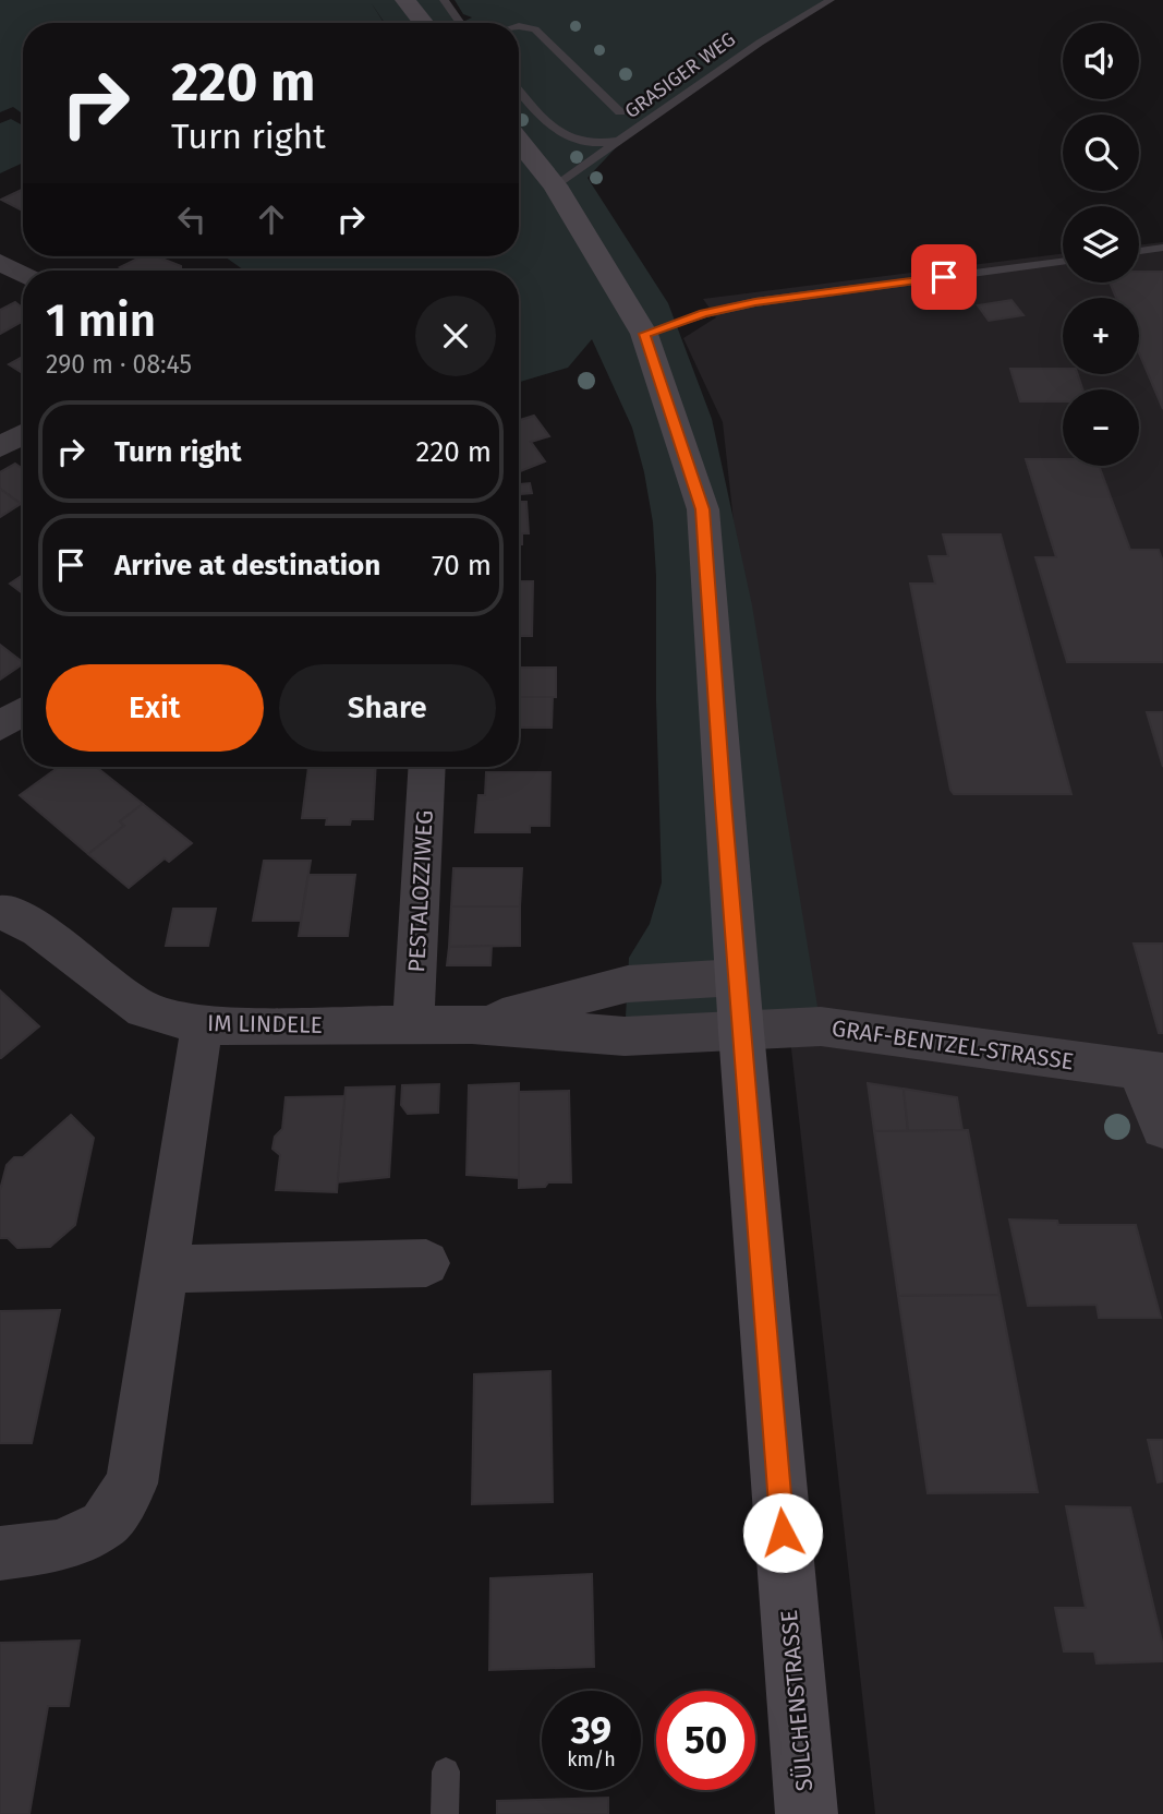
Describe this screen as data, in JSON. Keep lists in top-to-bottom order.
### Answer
{
  "streets": {
    "main road": ["SÜLCHENSTRASSE"],
    "street": ["PESTALOZZIWEG", "IM LINDELE", "GRAF-BENTZEL-STRASSE"],
    "lane": ["GRASIGER WEG"]
  },
  "crossings": [
    ["GRASIGER WEG", "SÜLCHENSTRASSE"],
    ["PESTALOZZIWEG", "IM LINDELE"],
    ["IM LINDELE", "GRAF-BENTZEL-STRASSE"],
    ["IM LINDELE", "SÜLCHENSTRASSE"],
    ["GRAF-BENTZEL-STRASSE", "SÜLCHENSTRASSE"]
  ],
  "page": {
    "map_buttons": ["+", "−"],
    "turn": ["220 m", "Turn right"],
    "heading": ["1 min", "290 m · 08:45"],
    "list": [
      {
        "name": "Turn right",
        "value": "220 m"
      },
      {
        "name": "Arrive at destination",
        "value": "70 m"
      }
    ],
    "buttons": ["Exit", "Share"],
    "speed": "39 km/h",
    "limit": "50"
  }
}
